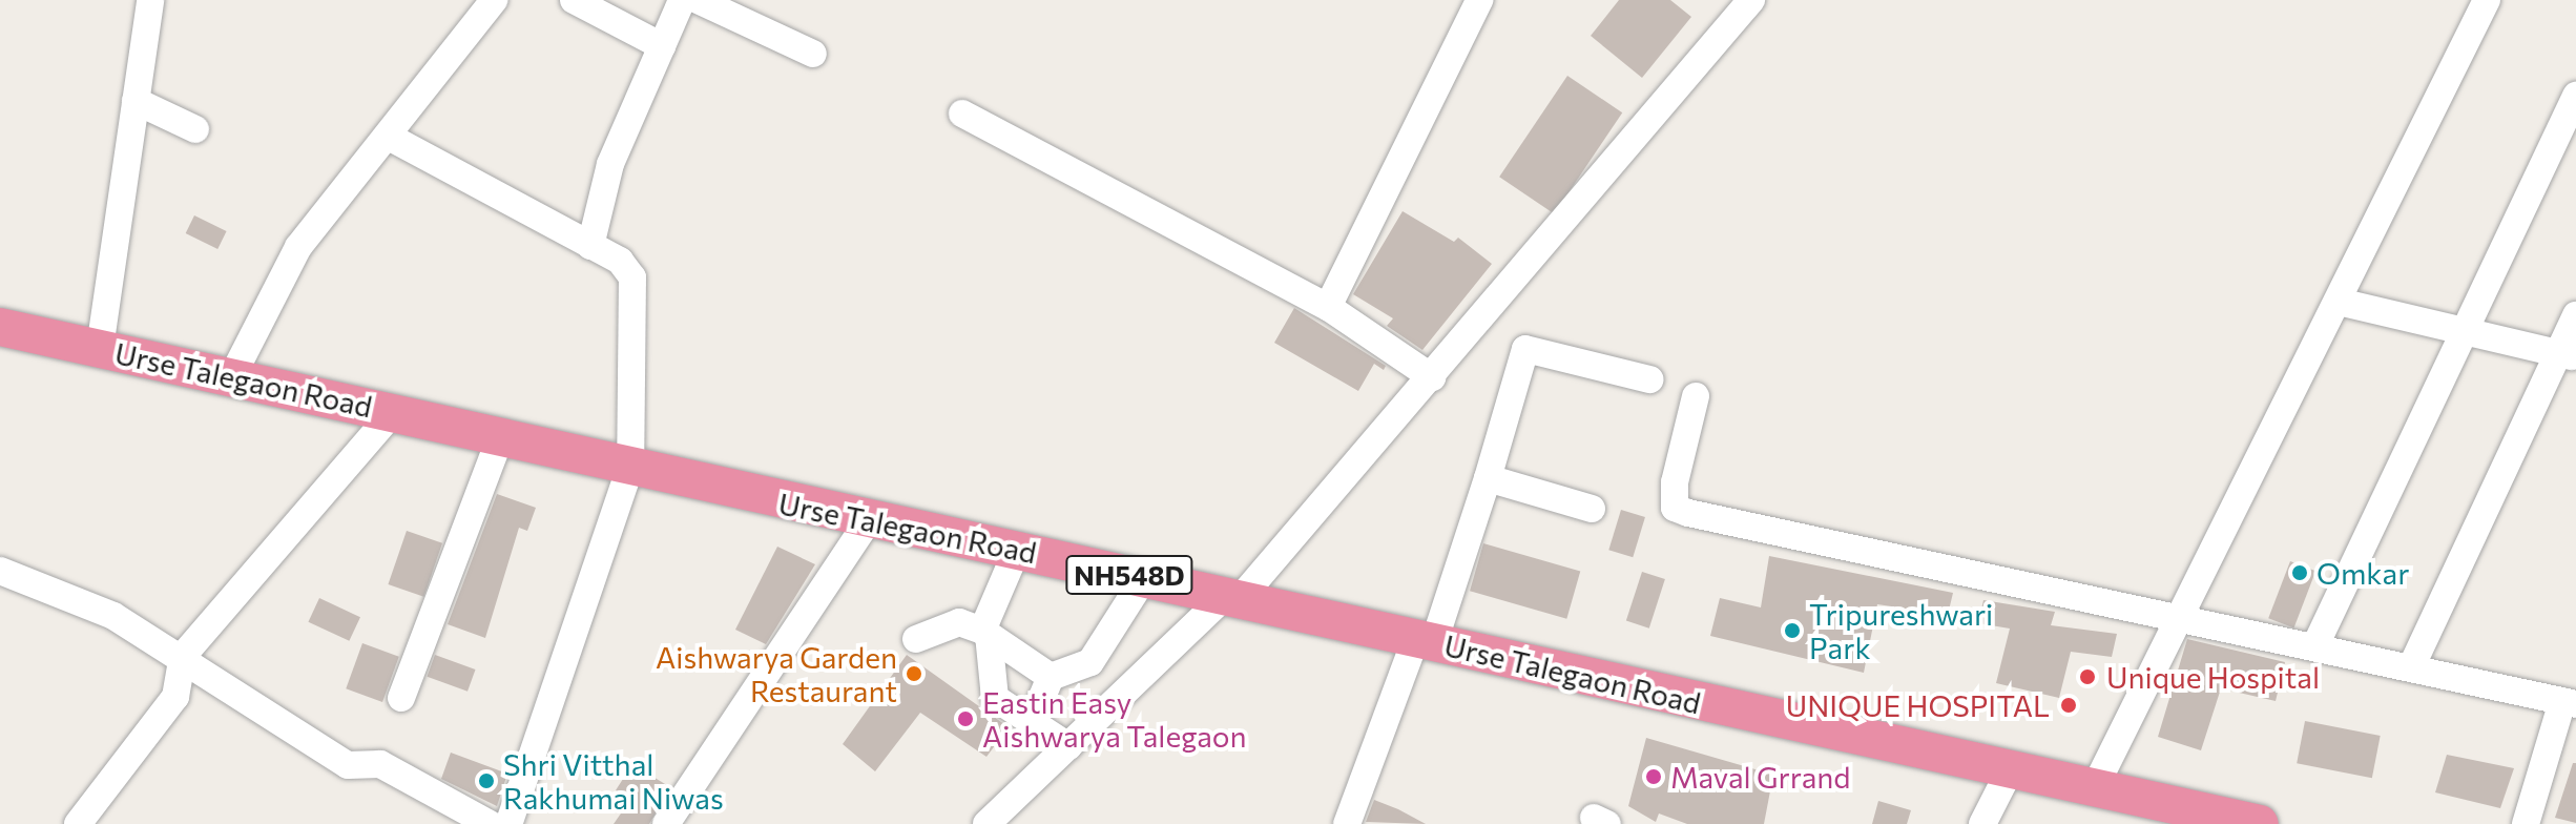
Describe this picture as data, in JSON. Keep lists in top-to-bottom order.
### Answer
{
  "streets": {
    "highway": ["Urse Talegaon Road", "NH548D"]
  },
  "places": [
    "Omkar",
    "Tripureshwari Park",
    "Aishwarya Garden Restaurant",
    "Unique Hospital",
    "UNIQUE HOSPITAL",
    "Eastin Easy Aishwarya Talegaon",
    "Maval Grrand",
    "Shri Vitthal Rakhumai Niwas"
  ]
}
